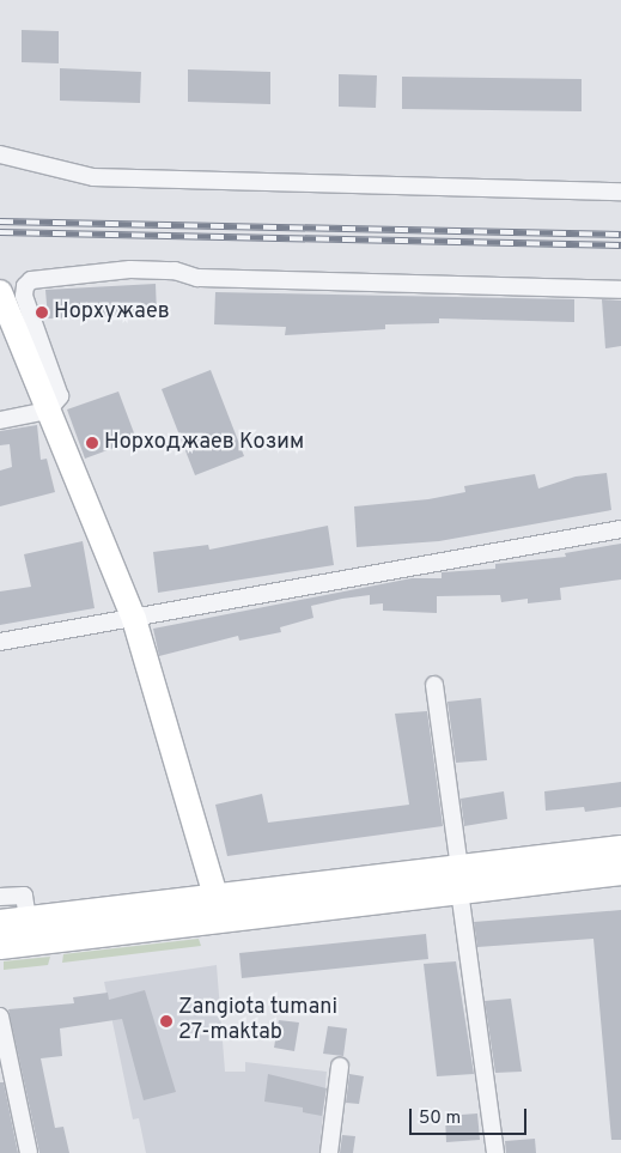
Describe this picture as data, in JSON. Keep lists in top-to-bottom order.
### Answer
{
  "places": ["Норхужаев", "Норходжаев Козим", "Zangiota tumani 27-maktab"],
  "scale_bar": "50 m"
}
